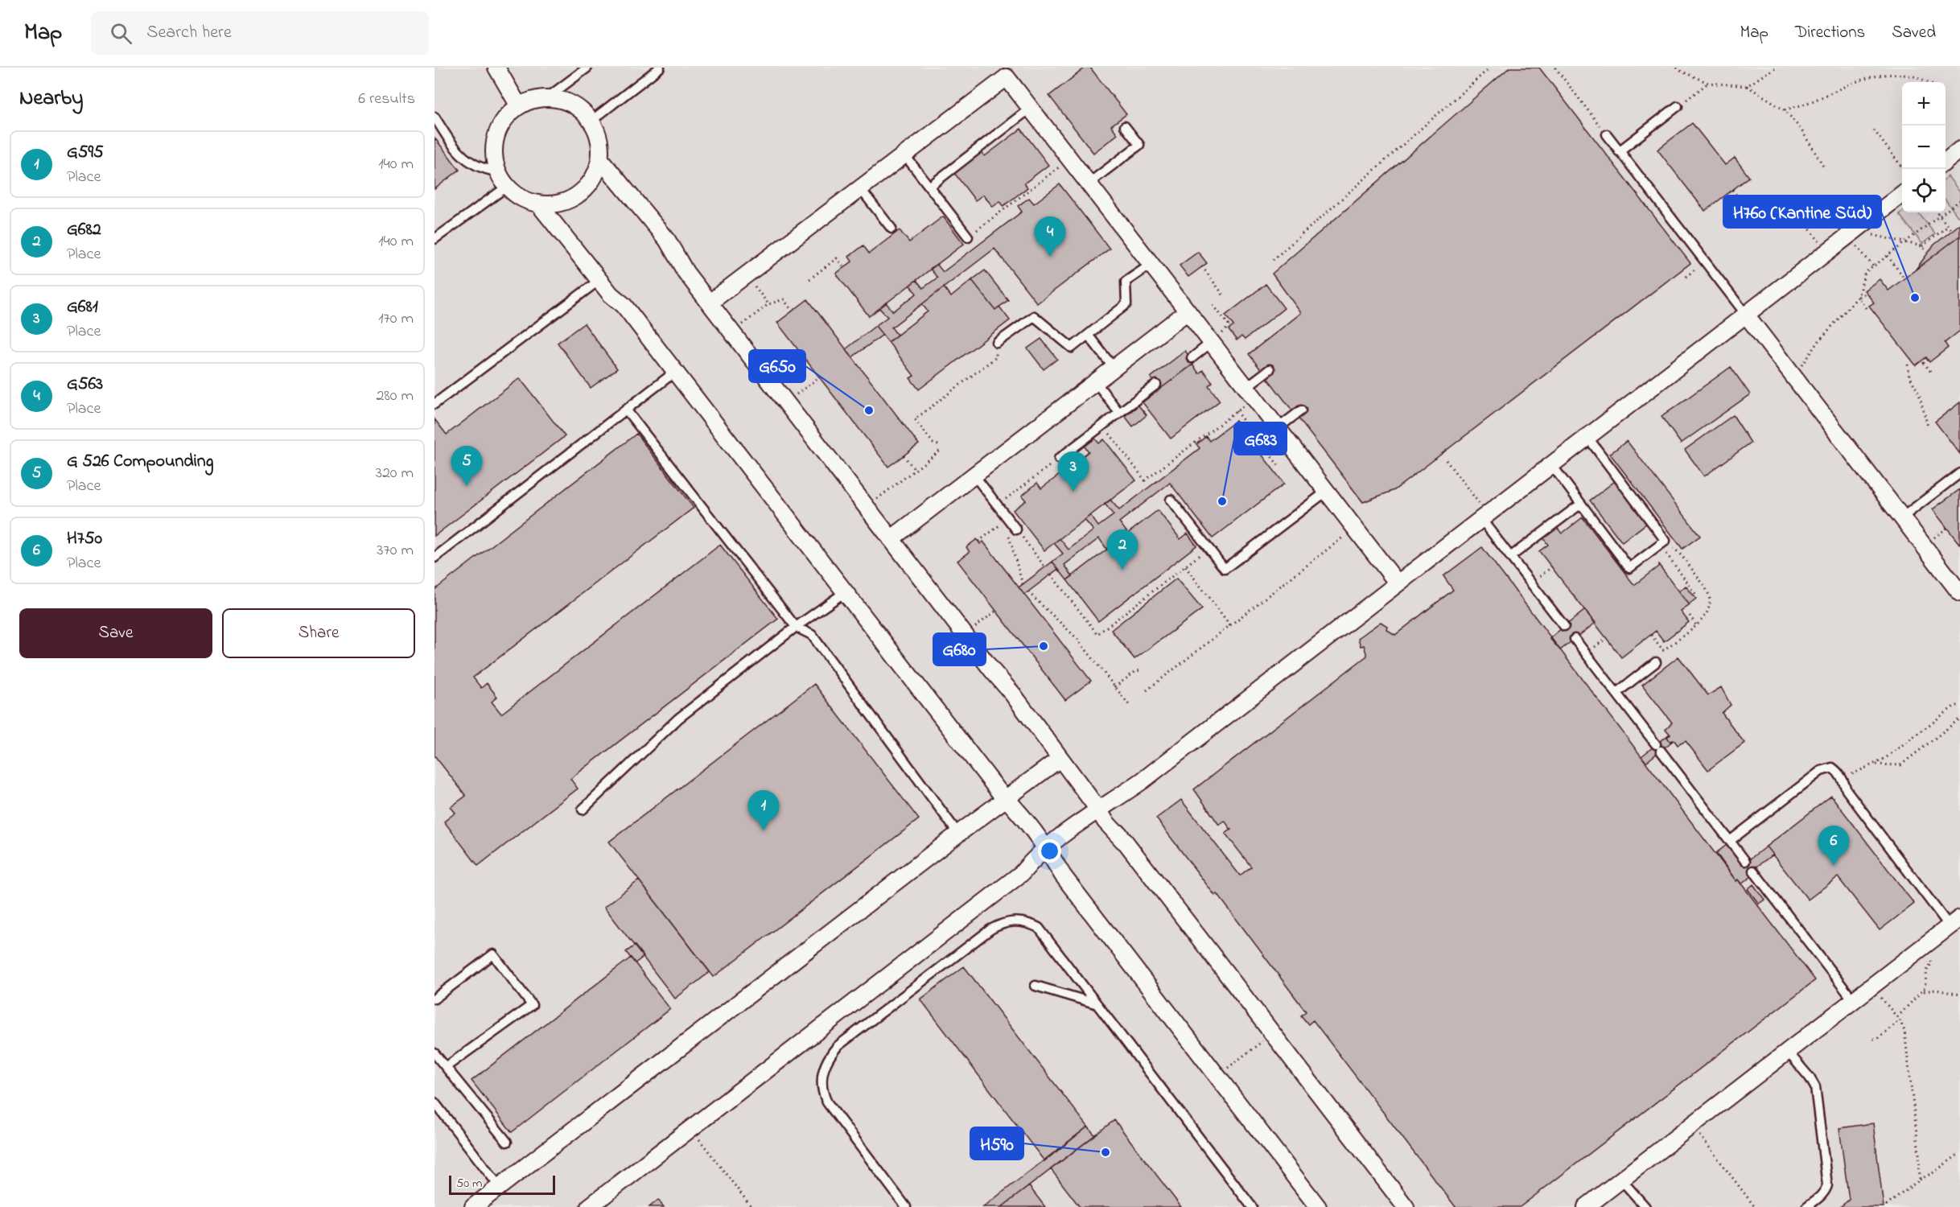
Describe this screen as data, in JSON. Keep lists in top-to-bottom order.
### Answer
{
  "places": [
    "H760 (Kantine Süd)",
    "G650",
    "G683",
    "G680",
    "H590"
  ],
  "scale_bar": "50 m",
  "page": {
    "header": "Map",
    "search": "Search here",
    "nav": ["Map", "Directions", "Saved"],
    "heading": ["Nearby", "6 results"],
    "map_buttons": ["+", "−"],
    "list": [
      {
        "mark": "1",
        "name": "G595",
        "note": "Place",
        "value": "140 m"
      },
      {
        "mark": "2",
        "name": "G682",
        "note": "Place",
        "value": "140 m"
      },
      {
        "mark": "3",
        "name": "G681",
        "note": "Place",
        "value": "170 m"
      },
      {
        "mark": "4",
        "name": "G563",
        "note": "Place",
        "value": "280 m"
      },
      {
        "mark": "5",
        "name": "G 526 Compounding",
        "note": "Place",
        "value": "320 m"
      },
      {
        "mark": "6",
        "name": "H750",
        "note": "Place",
        "value": "370 m"
      }
    ],
    "pins": [
      "4",
      "5",
      "3",
      "2",
      "1",
      "6"
    ],
    "buttons": ["Save", "Share"],
    "scale": "50 m"
  }
}
